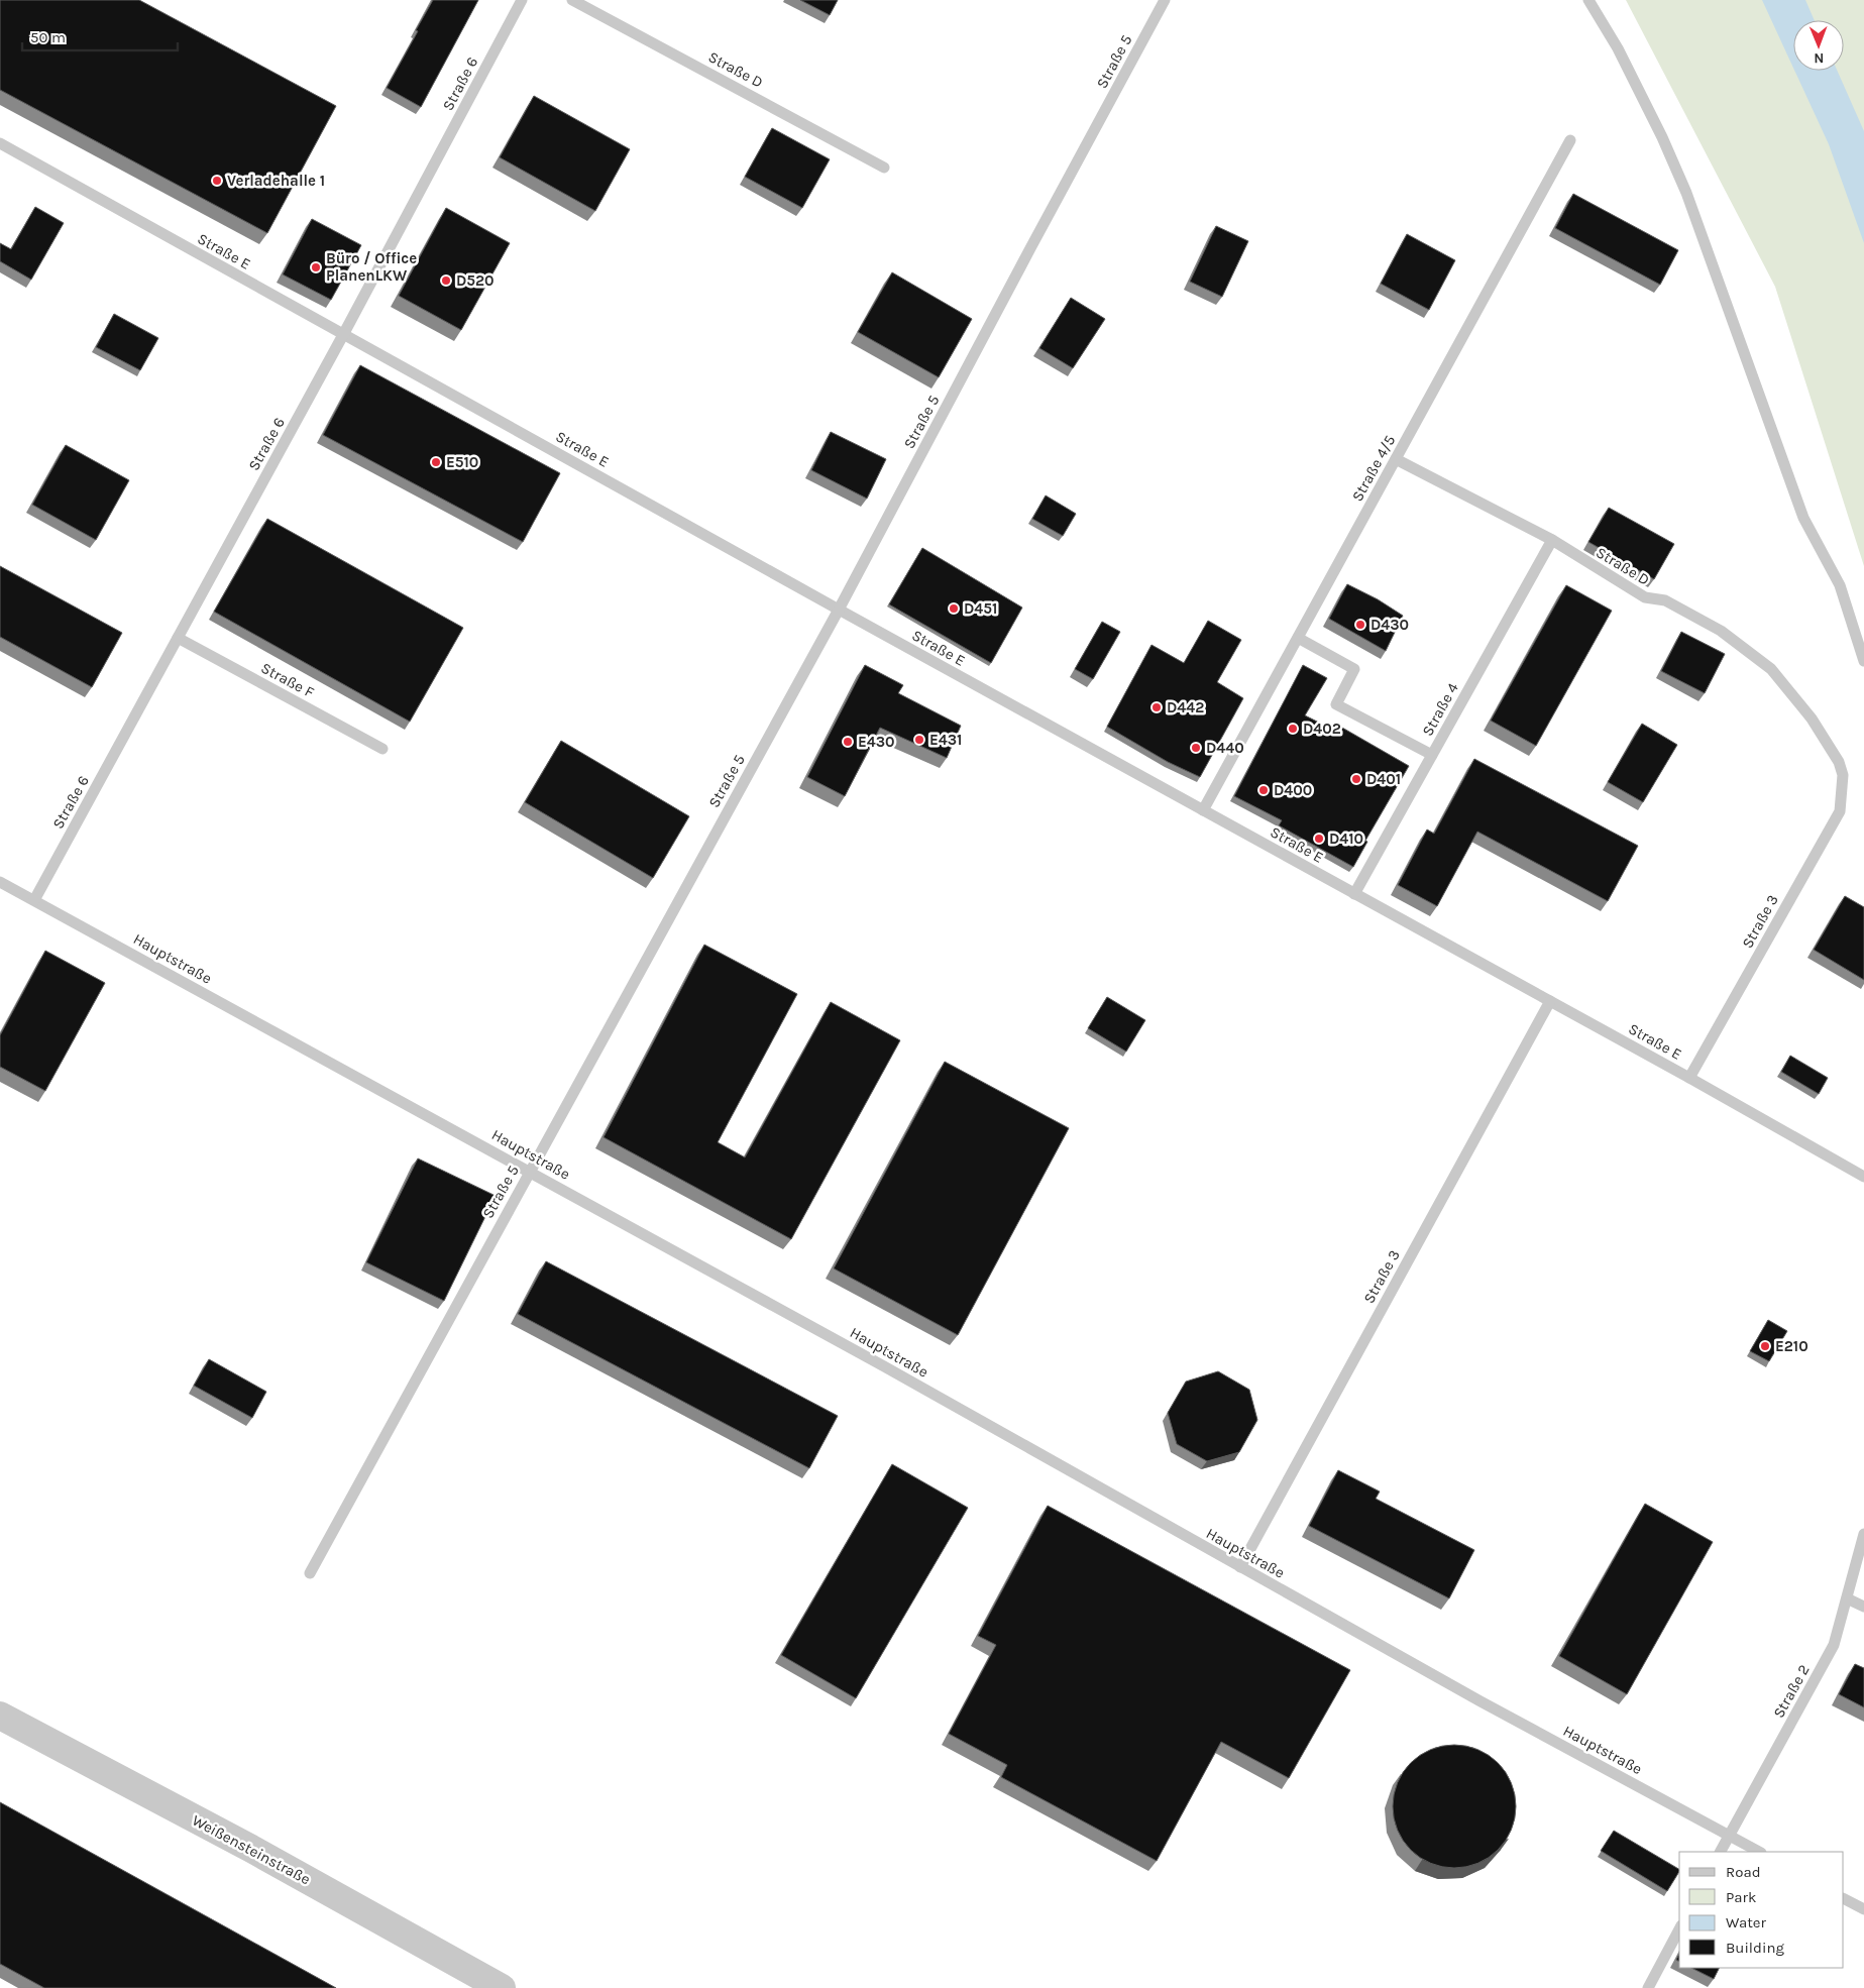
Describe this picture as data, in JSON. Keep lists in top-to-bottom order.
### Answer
{
  "streets": {
    "street": ["Weißensteinstraße"],
    "lane": [
      "Straße 5",
      "Straße D",
      "Straße 6",
      "Straße E",
      "Straße 4/5",
      "Straße F",
      "Straße 4",
      "Straße 3",
      "Hauptstraße",
      "Straße 2"
    ]
  },
  "crossings": [
    ["Straße 5", "Straße E"],
    ["Straße 5", "Hauptstraße"],
    ["Straße D", "Straße 4/5"],
    ["Straße D", "Straße 4"],
    ["Straße D", "Straße 3"],
    ["Straße 6", "Straße E"],
    ["Straße 6", "Straße F"],
    ["Straße 6", "Hauptstraße"],
    ["Straße E", "Straße 4/5"],
    ["Straße E", "Straße 4"],
    ["Straße E", "Straße 3"],
    ["Straße 3", "Hauptstraße"],
    ["Hauptstraße", "Straße 2"]
  ],
  "places": [
    "Verladehalle 1",
    "Büro / Office PlanenLKW",
    "D520",
    "E510",
    "D451",
    "D430",
    "D442",
    "D402",
    "E431",
    "E430",
    "D440",
    "D401",
    "D400",
    "D410",
    "E210"
  ],
  "legend": [
    "Road",
    "Park",
    "Water",
    "Building"
  ],
  "scale_bar": "50 m",
  "north": "bottom"
}
